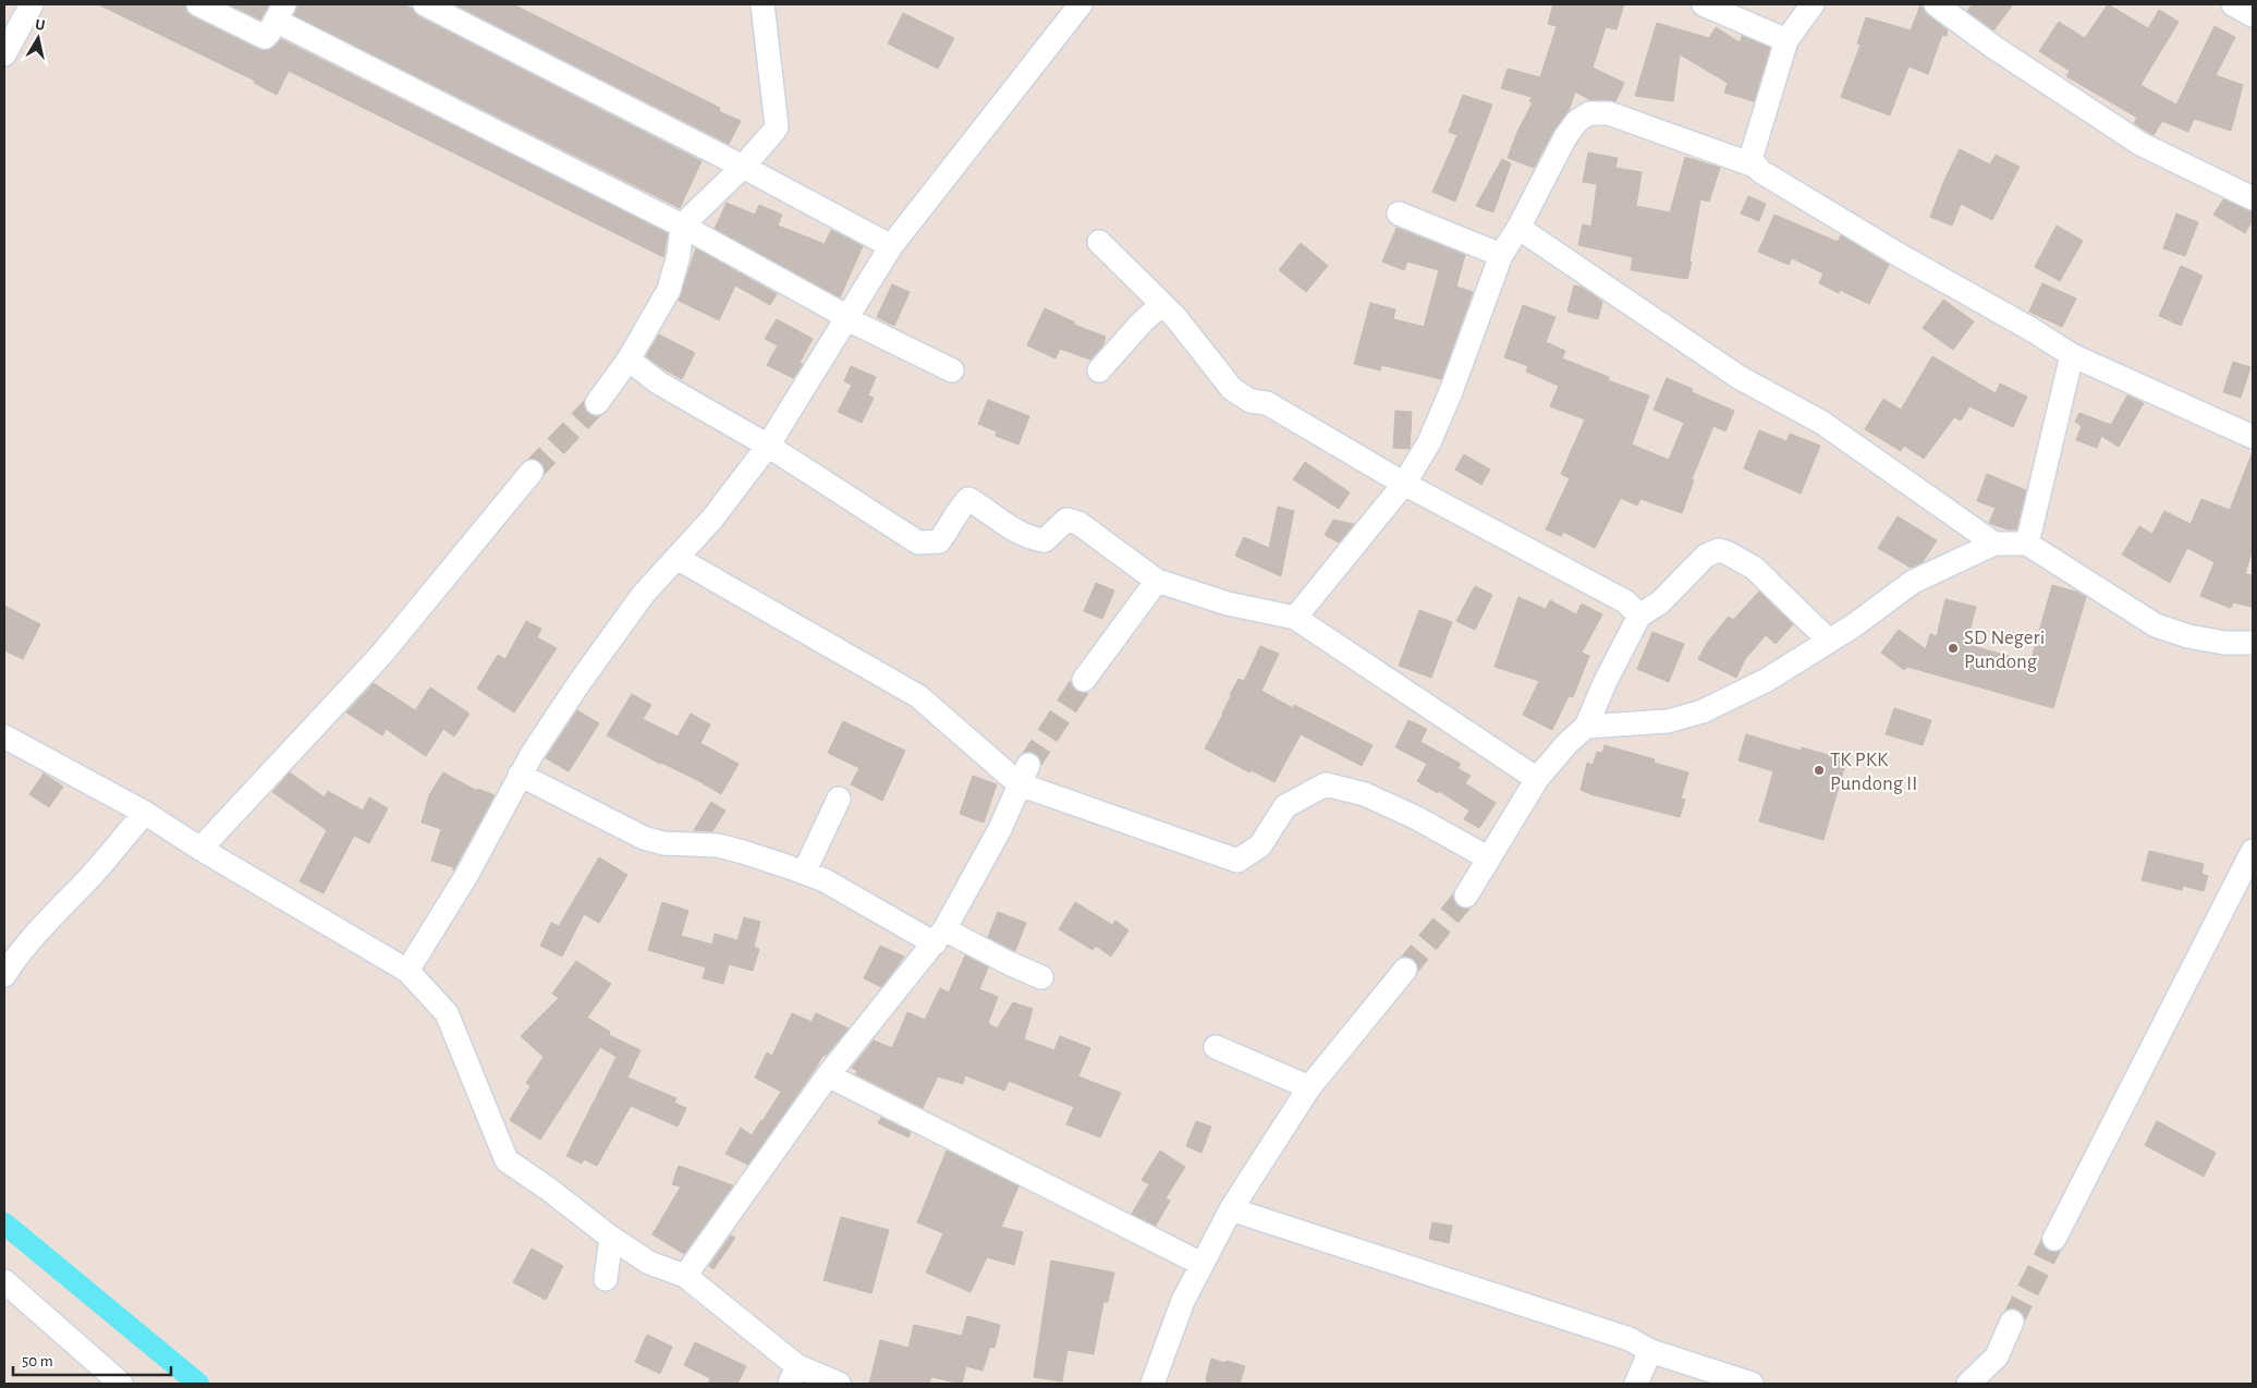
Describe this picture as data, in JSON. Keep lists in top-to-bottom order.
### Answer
{
  "places": ["SD Negeri Pundong", "TK PKK Pundong II"],
  "scale_bar": "50 m",
  "north": "top"
}
